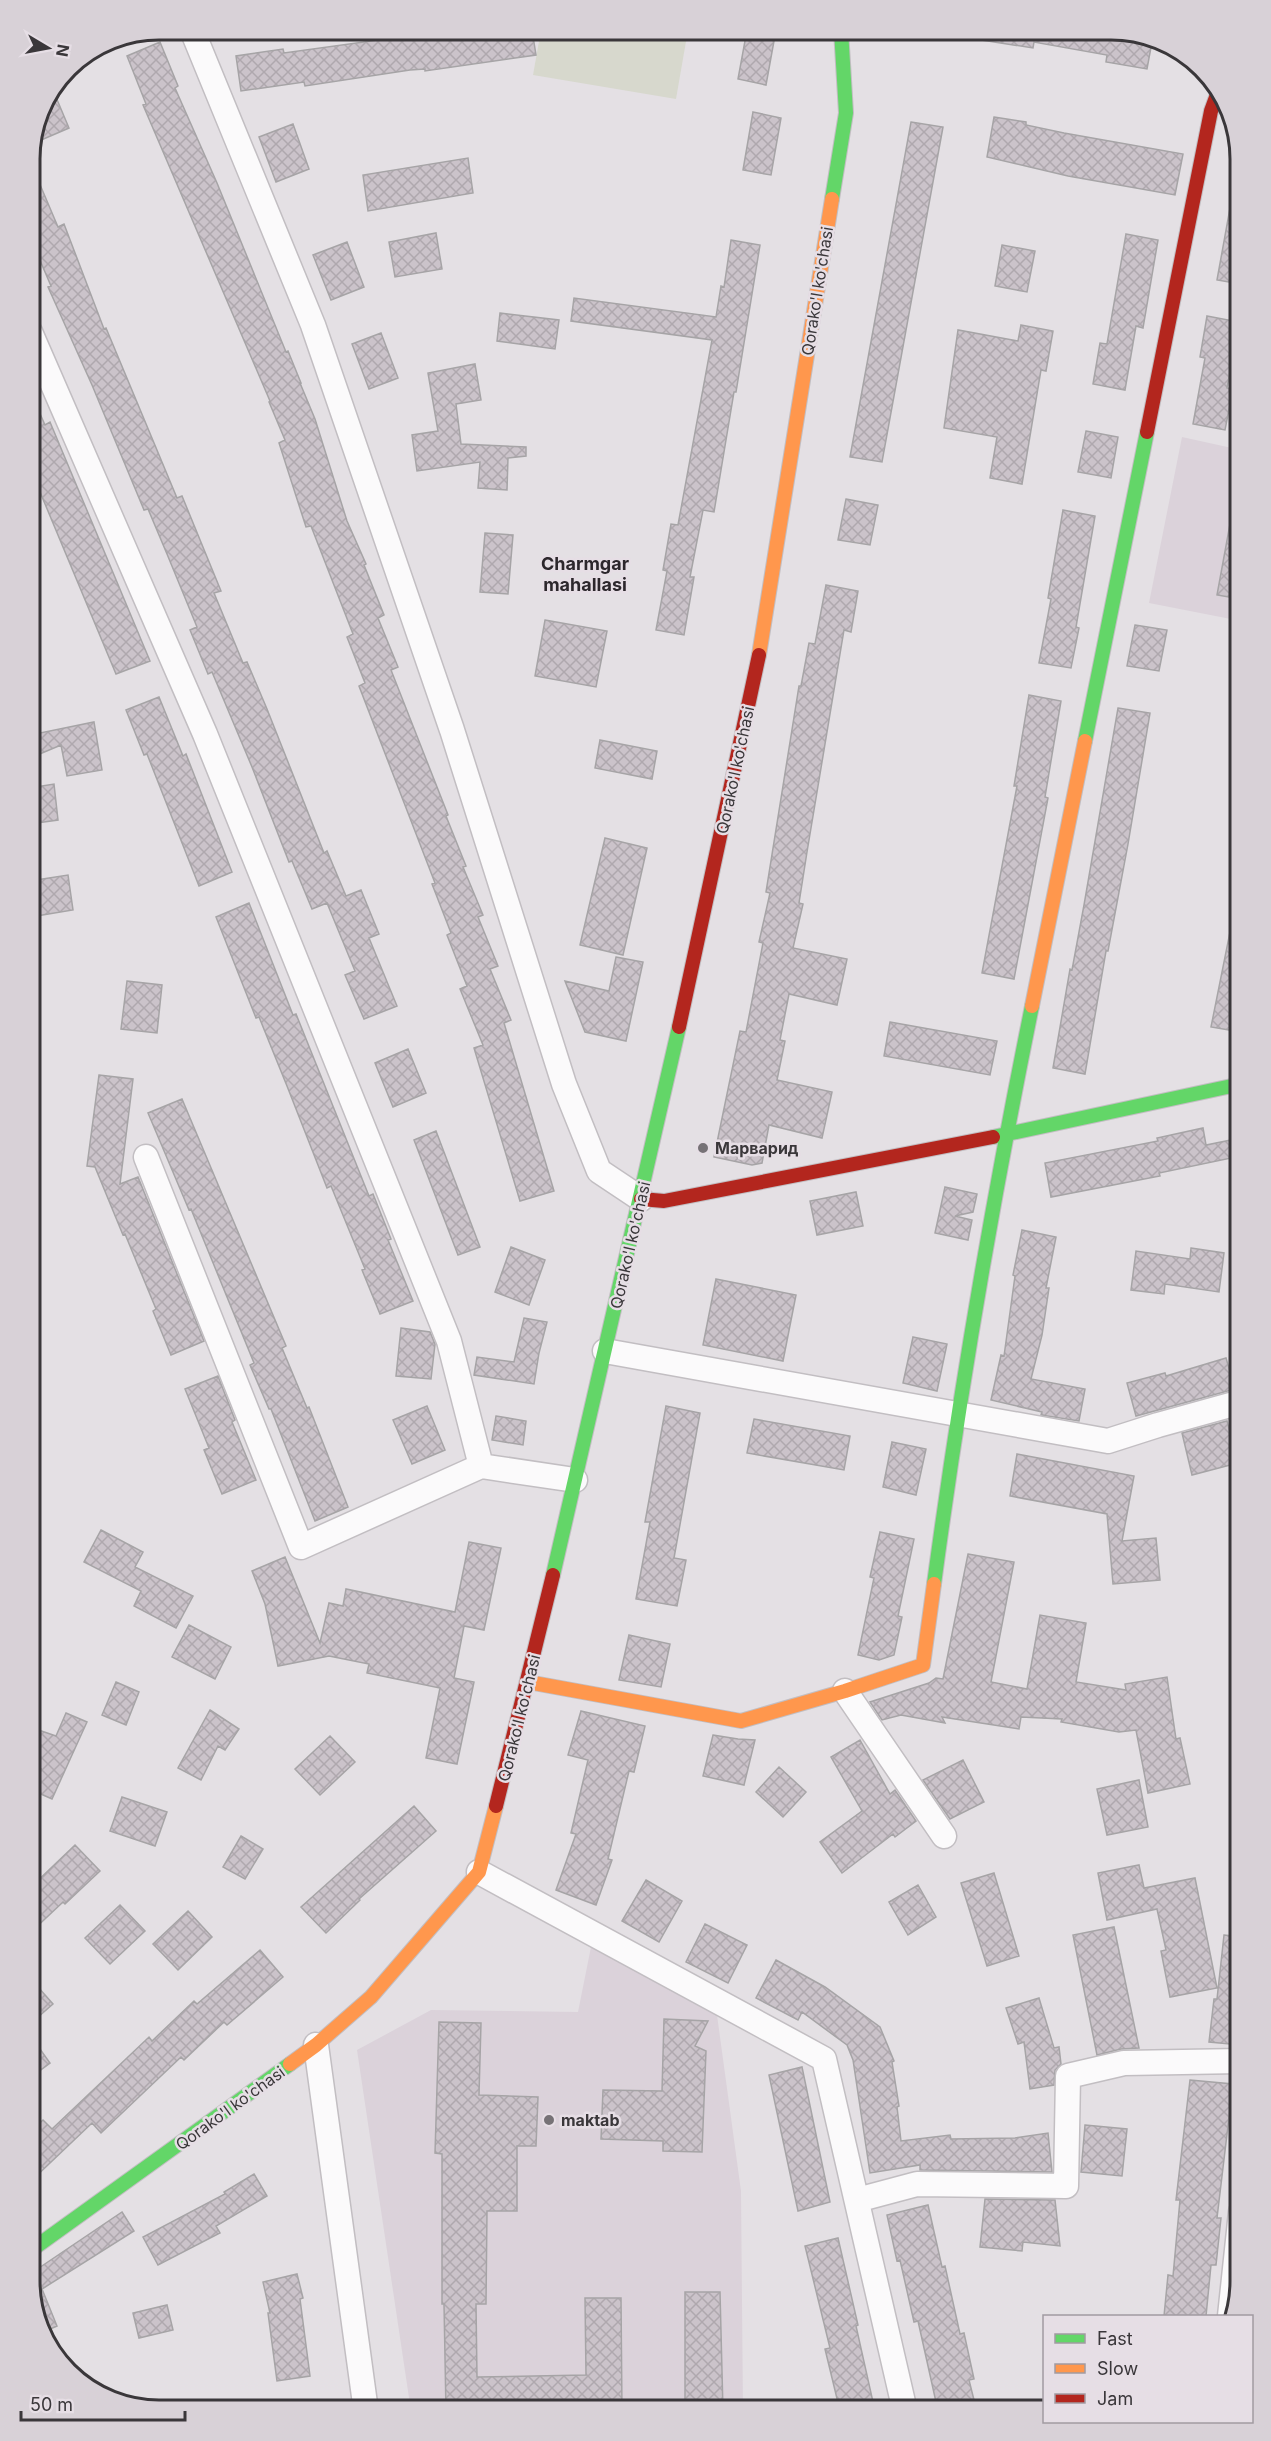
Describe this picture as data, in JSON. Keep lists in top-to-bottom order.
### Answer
{
  "streets": {
    "street": ["Qorako'l ko'chasi"]
  },
  "districts": ["Charmgar mahallasi"],
  "places": ["Марварид", "maktab"],
  "legend": ["Fast", "Slow", "Jam"],
  "scale_bar": "50 m",
  "north": "right"
}
